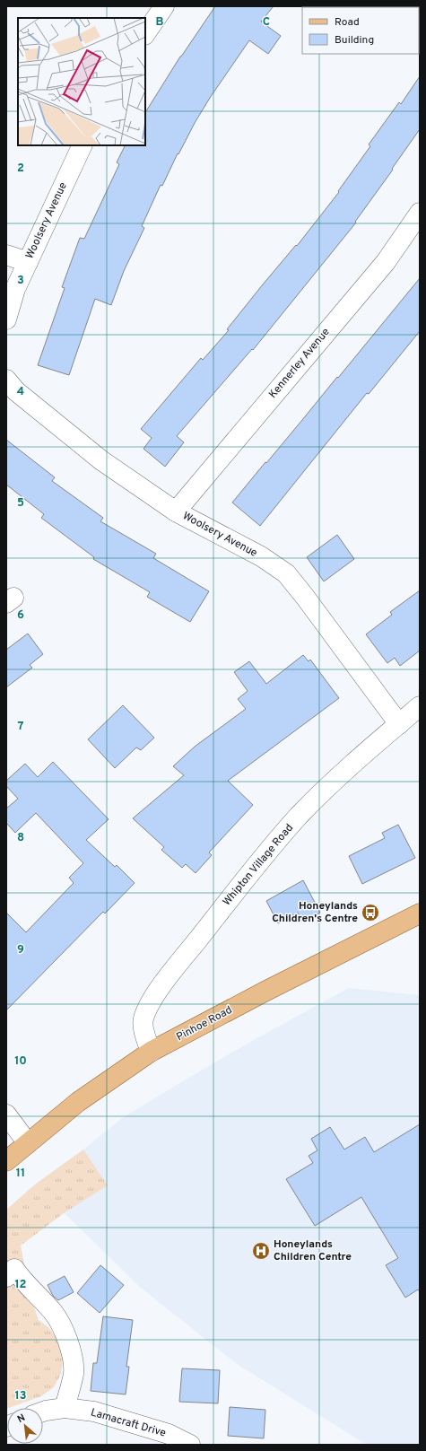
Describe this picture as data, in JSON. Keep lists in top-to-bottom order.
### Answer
{
  "streets": {
    "main road": ["Pinhoe Road"],
    "street": [
      "Woolsery Avenue",
      "Kennerley Avenue",
      "Whipton Village Road",
      "Lamacraft Drive"
    ]
  },
  "crossings": [
    ["Woolsery Avenue", "Kennerley Avenue"],
    ["Woolsery Avenue", "Whipton Village Road"],
    ["Whipton Village Road", "Pinhoe Road"]
  ],
  "places": {
    "bus stop": ["Honeylands Children's Centre"],
    "hospital": ["Honeylands Children Centre"]
  },
  "legend": ["Road", "Building"],
  "north": "top left",
  "grid": {
    "columns": ["B", "C"],
    "rows": [
      "2",
      "3",
      "4",
      "5",
      "6",
      "7",
      "8",
      "9",
      "10",
      "11",
      "12",
      "13"
    ]
  }
}
